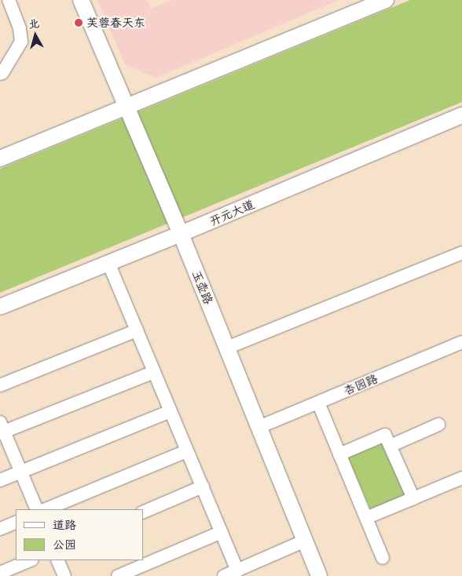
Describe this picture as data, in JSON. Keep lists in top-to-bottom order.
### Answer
{
  "streets": {
    "street": ["开元大道", "玉壶路", "杏园路"]
  },
  "crossings": [
    ["开元大道", "玉壶路"],
    ["玉壶路", "杏园路"]
  ],
  "places": ["芙蓉春天东"],
  "legend": ["道路", "公园"],
  "north": "top"
}
